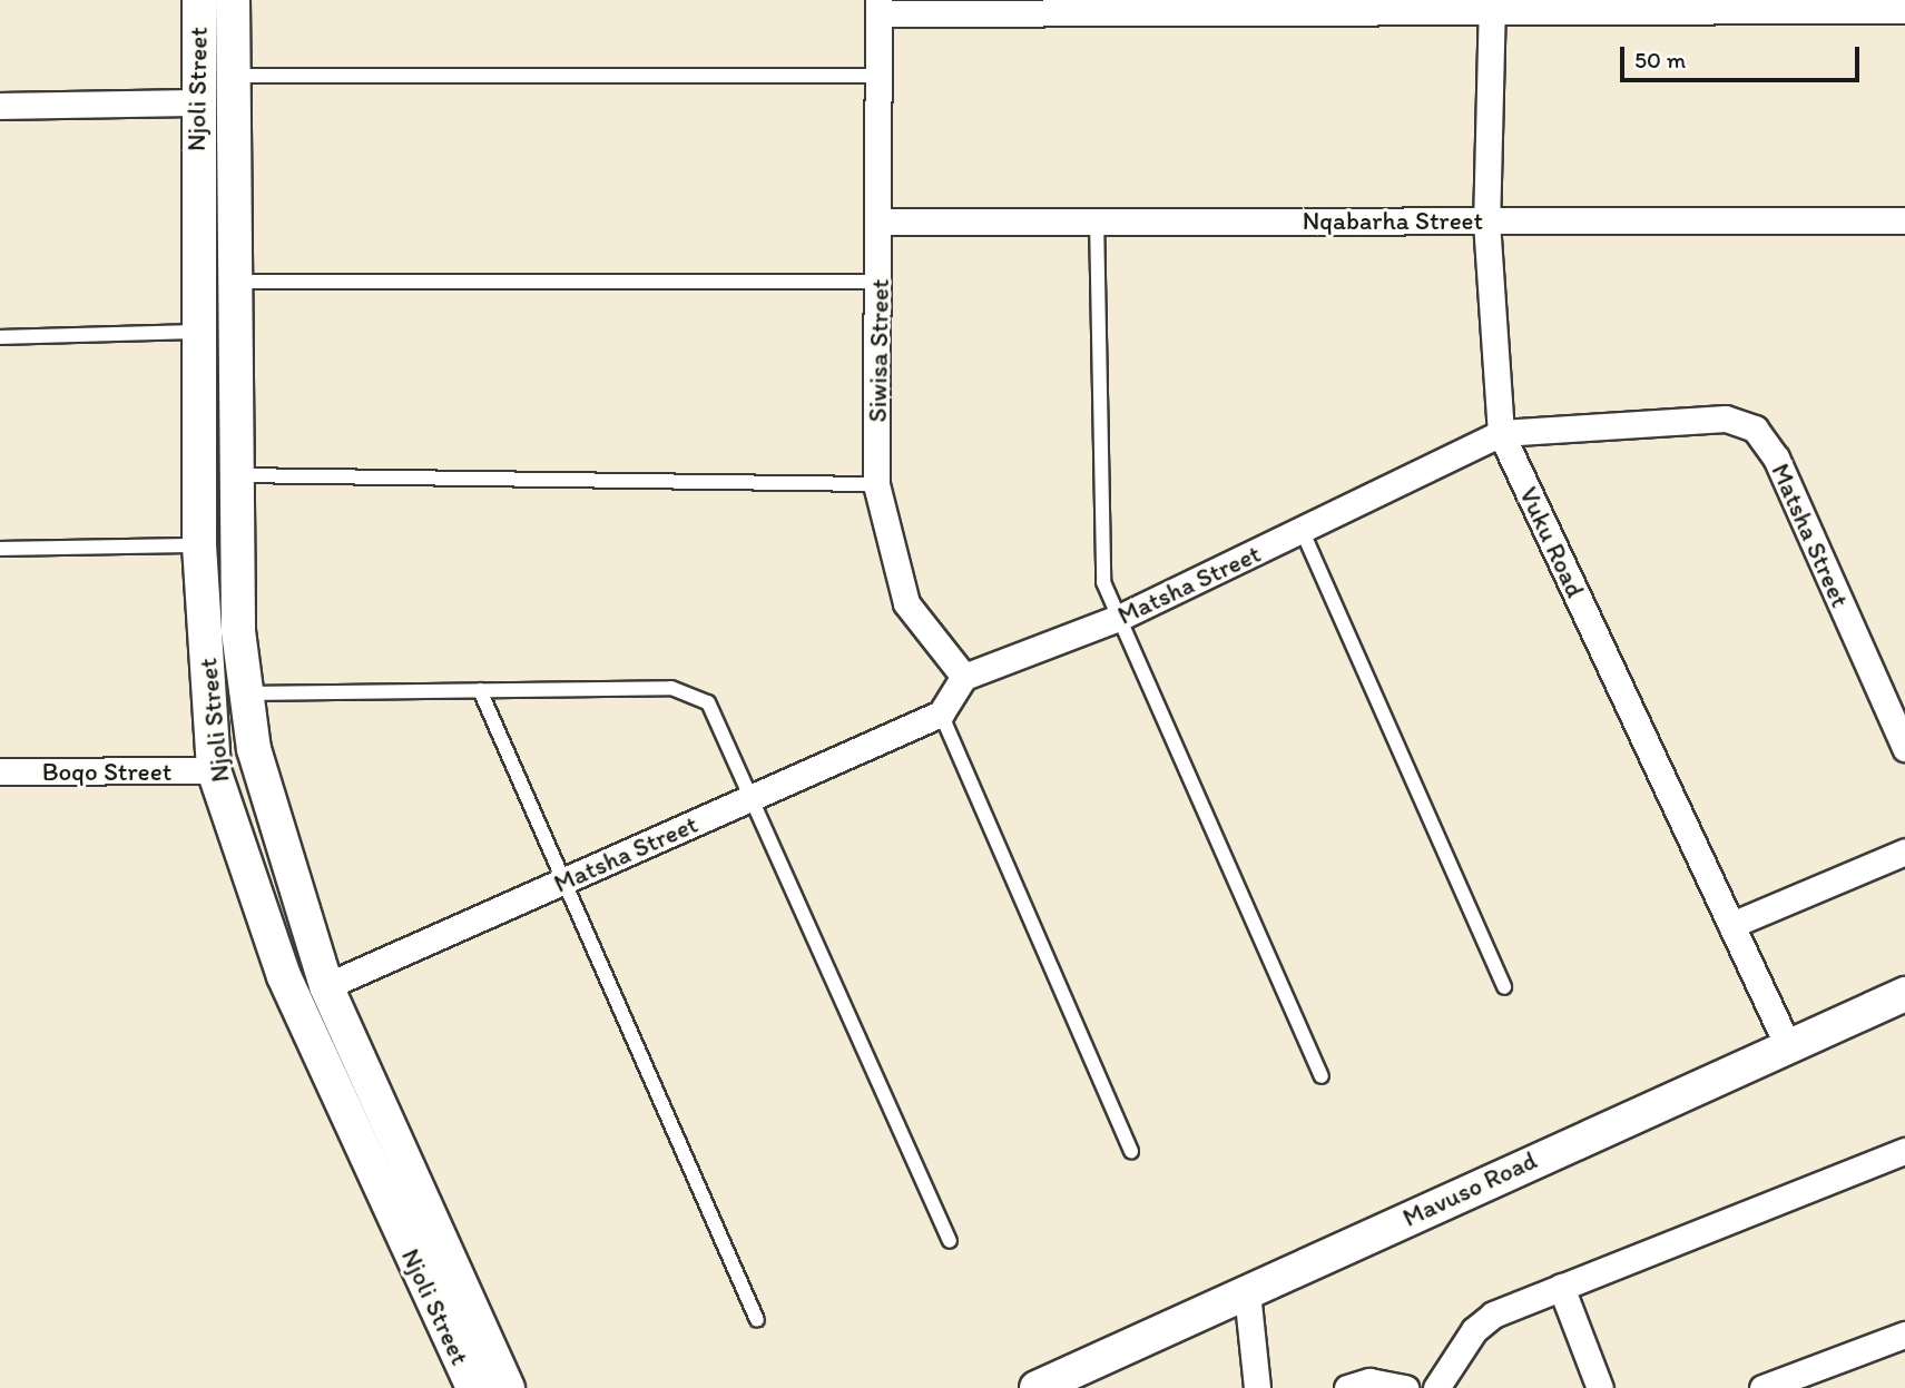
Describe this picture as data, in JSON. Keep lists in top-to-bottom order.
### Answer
{
  "streets": {
    "street": [
      "Njoli Street",
      "Nqabarha Street",
      "Siwisa Street",
      "Matsha Street",
      "Vuku Road",
      "Boqo Street",
      "Mavuso Road"
    ]
  },
  "crossings": [
    ["Njoli Street", "Matsha Street"],
    ["Njoli Street", "Boqo Street"],
    ["Nqabarha Street", "Siwisa Street"],
    ["Nqabarha Street", "Vuku Road"],
    ["Siwisa Street", "Matsha Street"],
    ["Matsha Street", "Vuku Road"],
    ["Vuku Road", "Mavuso Road"]
  ],
  "scale_bar": "50 m"
}
